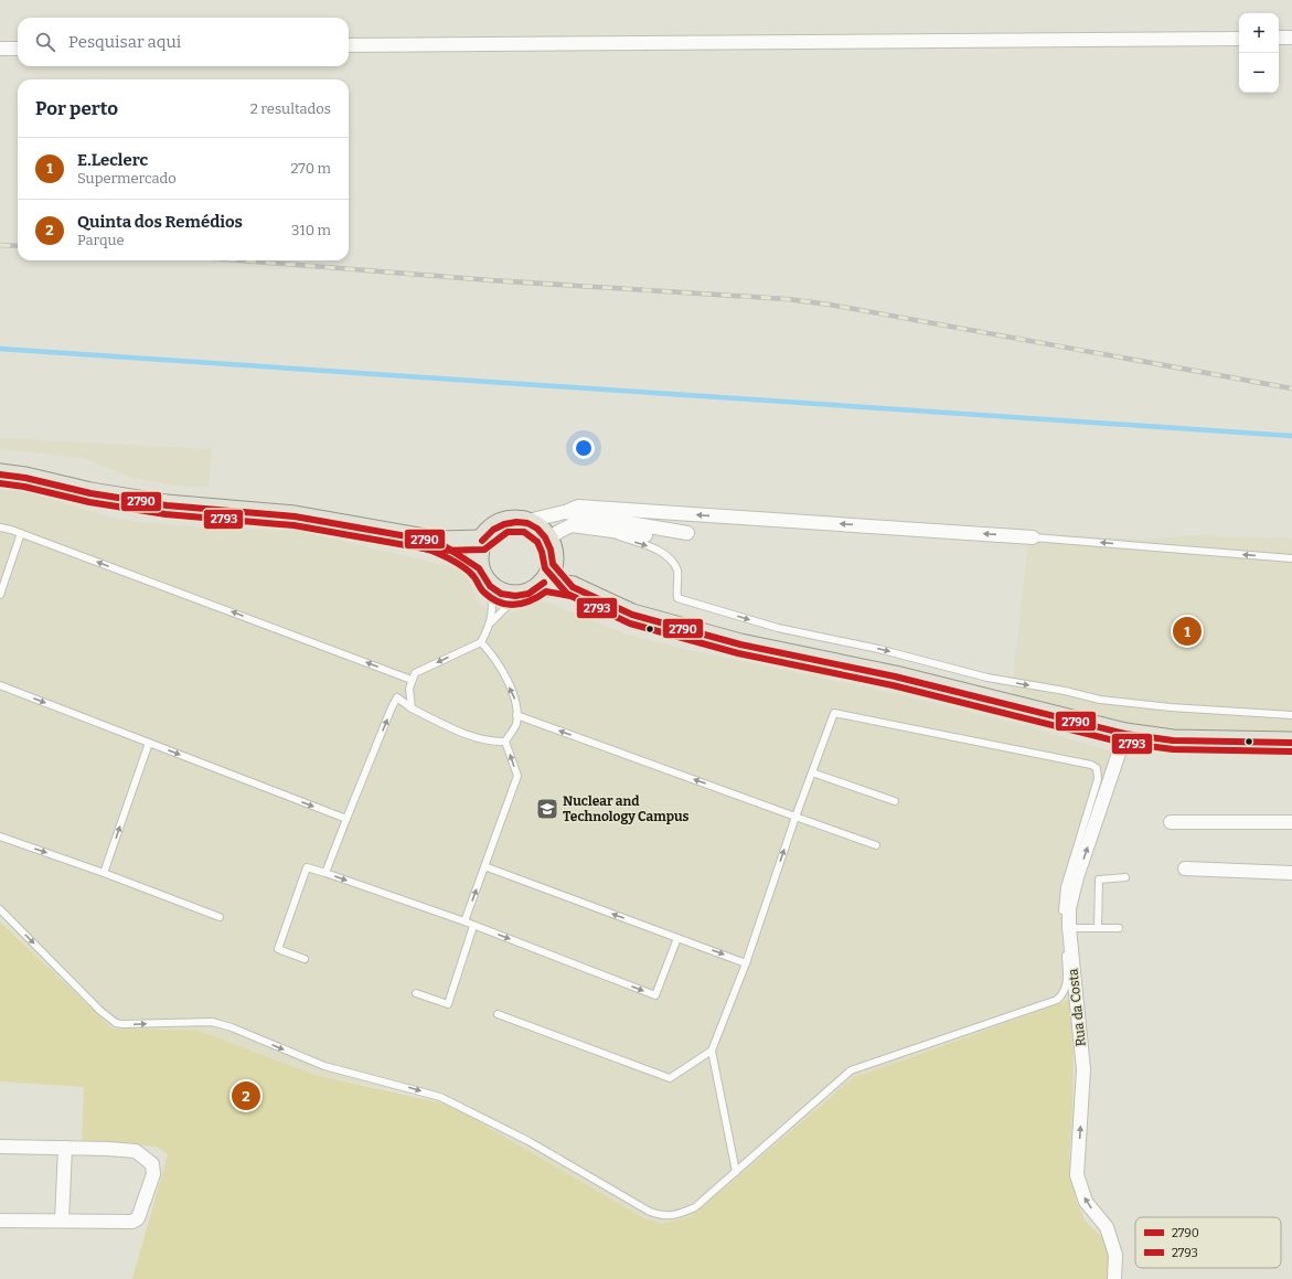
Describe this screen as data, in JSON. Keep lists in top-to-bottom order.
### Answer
{
  "streets": {
    "street": ["Rua da Costa"]
  },
  "one_way": ["Rua da Costa"],
  "places": {
    "school or university": ["Nuclear and Technology Campus"]
  },
  "lines": ["transit line 2790", "transit line 2793"],
  "legend": ["2790", "2793"],
  "page": {
    "map_buttons": ["+", "−"],
    "search": "Pesquisar aqui",
    "heading": ["Por perto", "2 resultados"],
    "list": [
      {
        "mark": "1",
        "name": "E.Leclerc",
        "note": "Supermercado",
        "value": "270 m"
      },
      {
        "mark": "2",
        "name": "Quinta dos Remédios",
        "note": "Parque",
        "value": "310 m"
      }
    ],
    "pins": ["1", "2"]
  }
}
